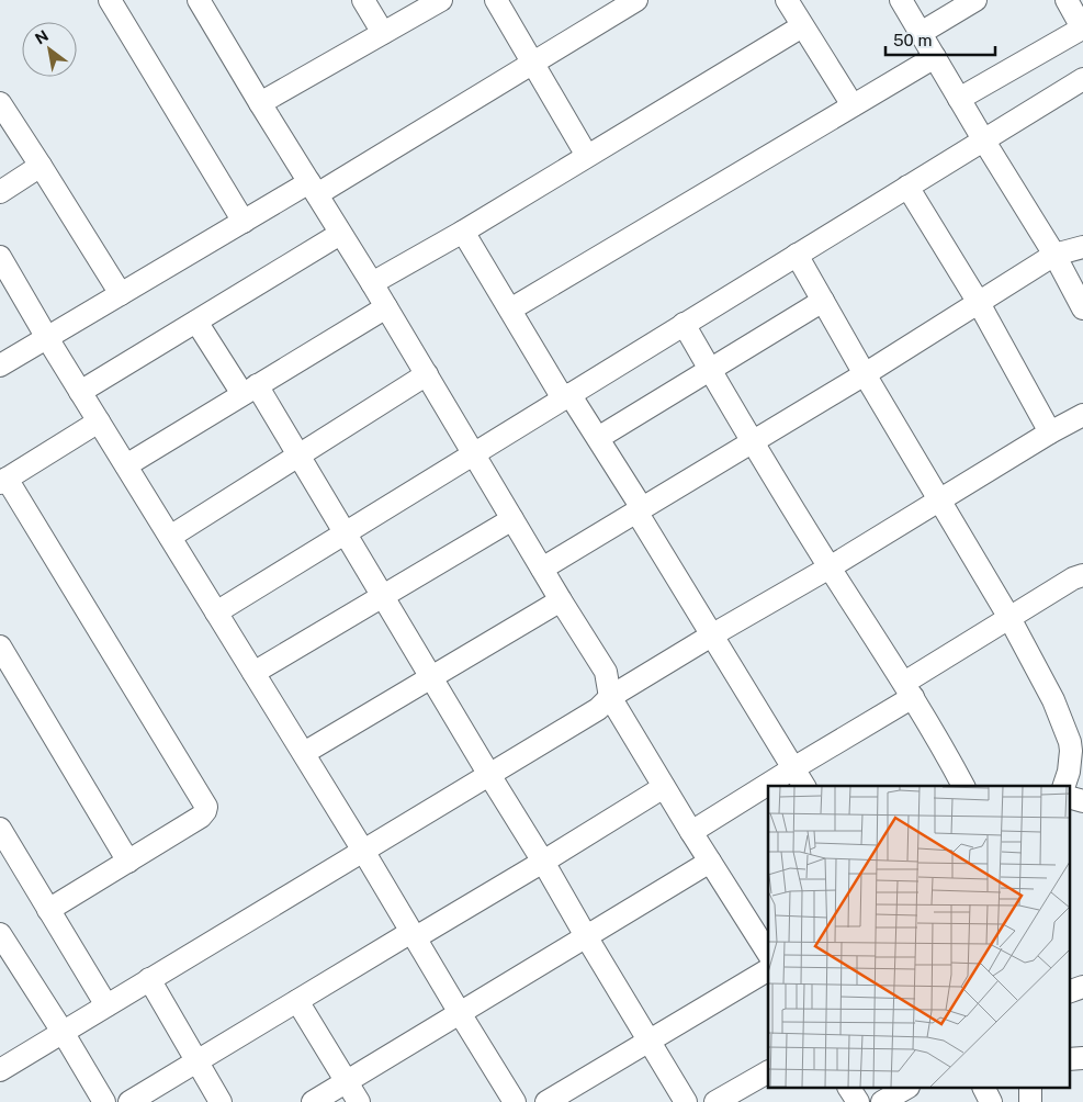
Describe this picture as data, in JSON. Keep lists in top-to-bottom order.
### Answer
{
  "scale_bar": "50 m",
  "north": "top left"
}
